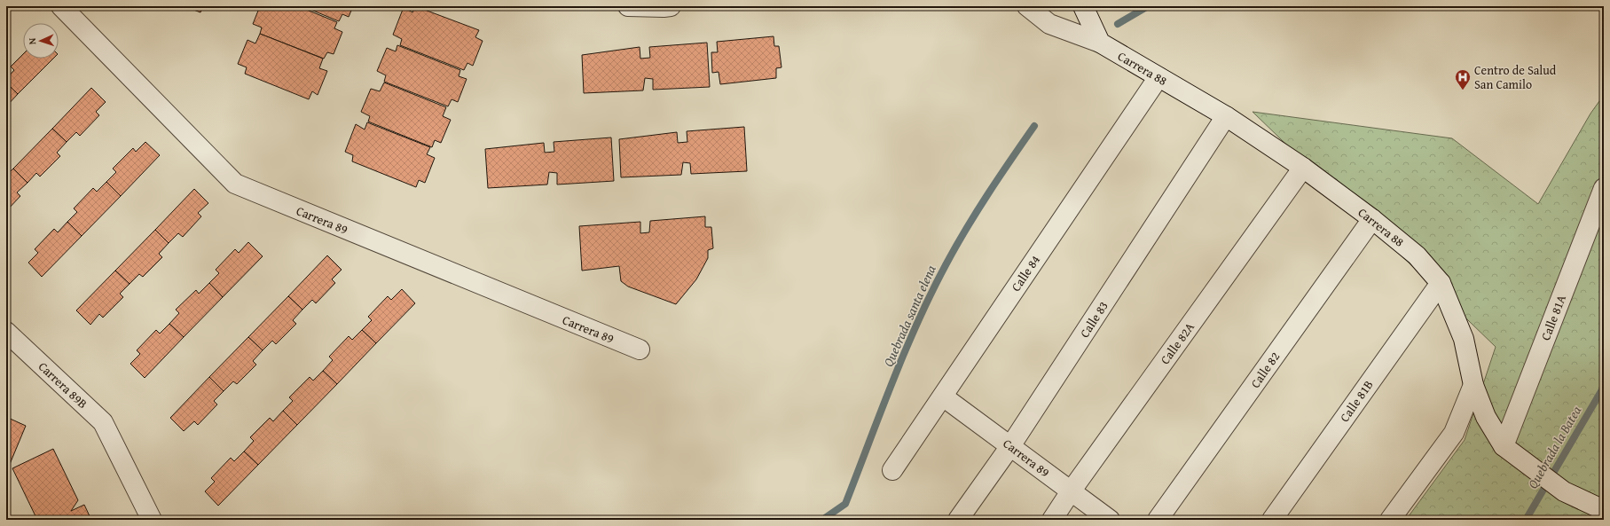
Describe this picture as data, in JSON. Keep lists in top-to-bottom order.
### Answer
{
  "streets": {
    "street": [
      "Carrera 88",
      "Carrera 89",
      "Calle 84",
      "Calle 81A",
      "Calle 83",
      "Calle 82A",
      "Calle 82",
      "Carrera 89B",
      "Calle 81B"
    ]
  },
  "crossings": [
    ["Carrera 88", "Calle 84"],
    ["Carrera 88", "Calle 81A"],
    ["Carrera 88", "Calle 83"],
    ["Carrera 88", "Calle 82A"],
    ["Carrera 88", "Calle 82"],
    ["Carrera 88", "Calle 81B"],
    ["Carrera 89", "Calle 84"],
    ["Carrera 89", "Calle 83"],
    ["Carrera 89", "Calle 82A"]
  ],
  "water": ["Quebrada santa elena", "Quebrada la Batea"],
  "places": {
    "hospital": ["Centro de Salud San Camilo"]
  },
  "north": "left"
}
